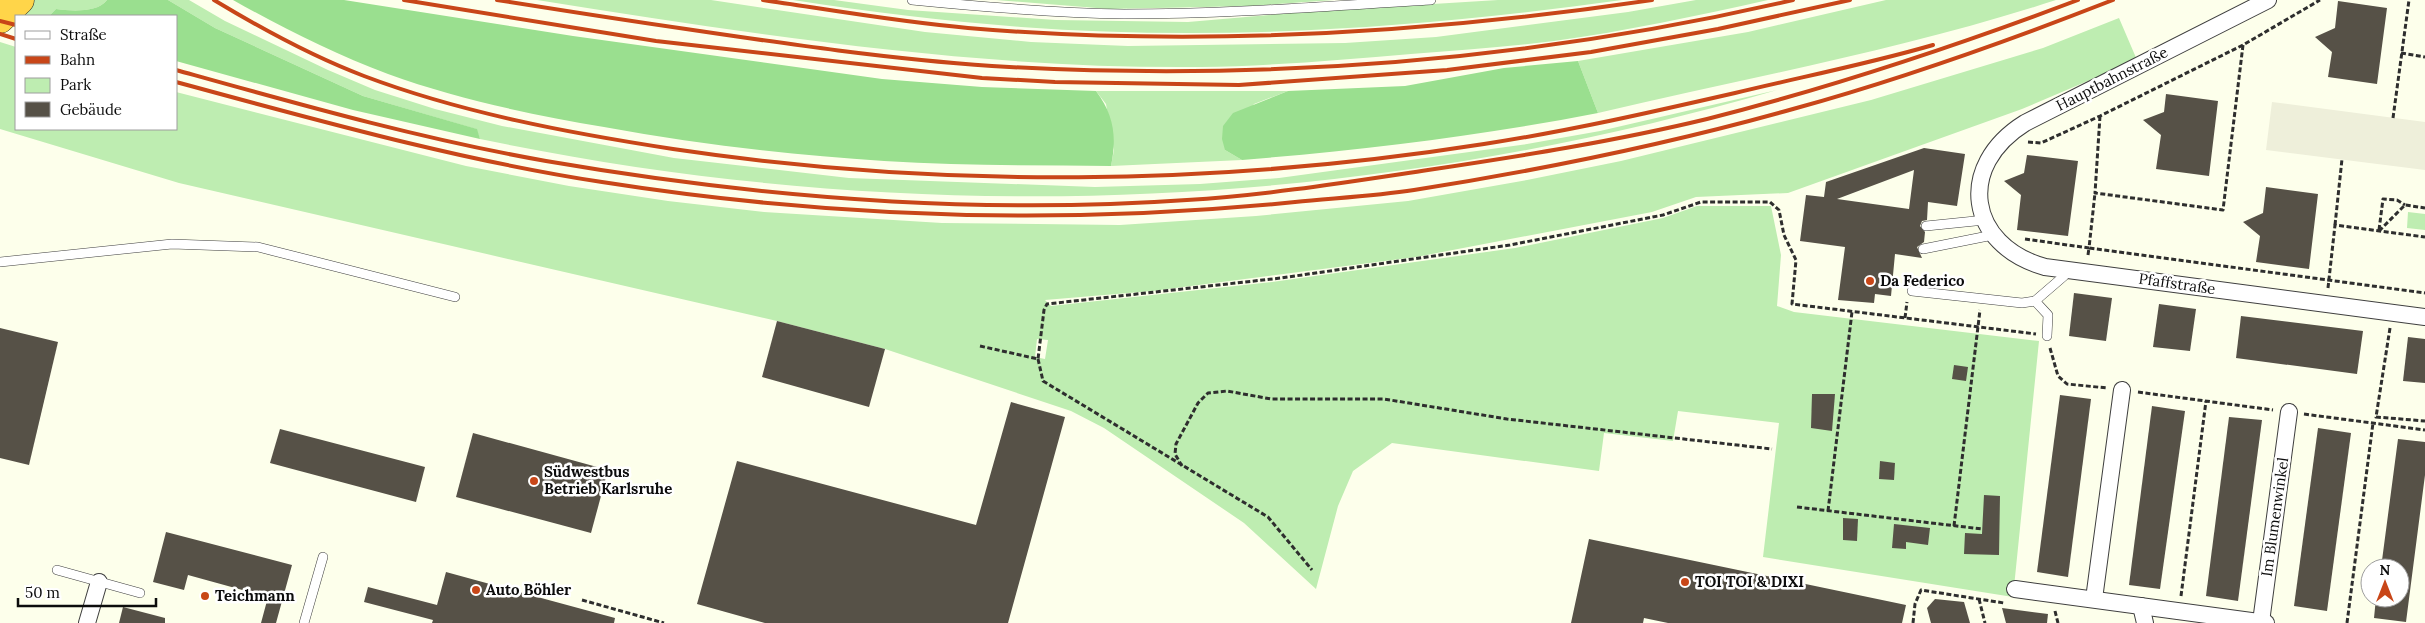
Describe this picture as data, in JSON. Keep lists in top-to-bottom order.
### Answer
{
  "streets": {
    "street": ["Hauptbahnstraße", "Pfaffstraße", "Im Blumenwinkel"]
  },
  "crossings": [
    ["Hauptbahnstraße", "Pfaffstraße"]
  ],
  "places": [
    "Da Federico",
    "Südwestbus Betrieb Karlsruhe",
    "TOI TOI & DIXI",
    "Auto Böhler",
    "Teichmann"
  ],
  "legend": [
    "Straße",
    "Bahn",
    "Park",
    "Gebäude"
  ],
  "scale_bar": "50 m",
  "north": "top"
}
